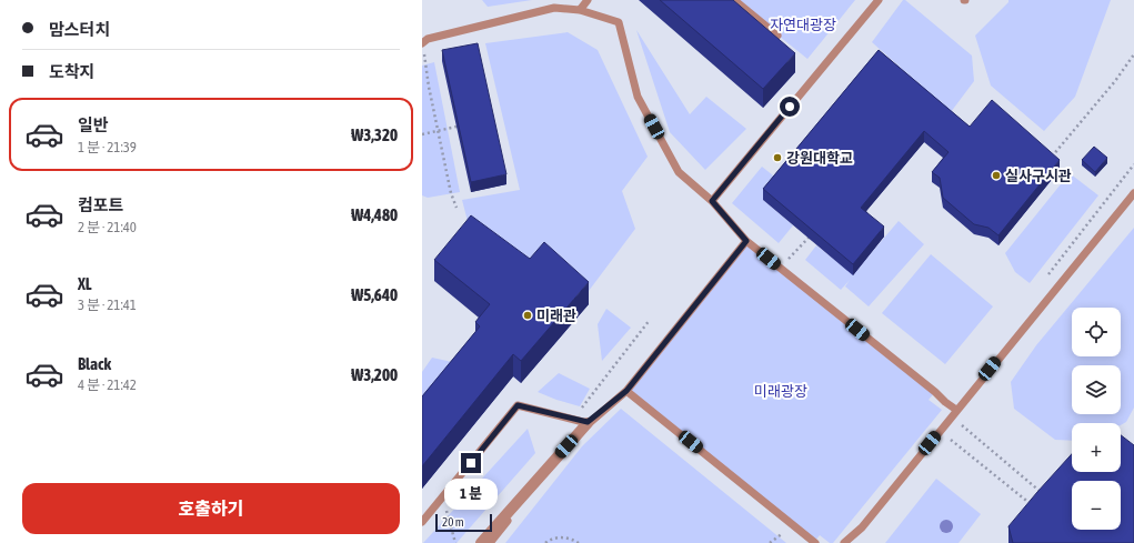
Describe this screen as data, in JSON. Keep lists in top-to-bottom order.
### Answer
{
  "parks": ["자연대광장", "미래광장"],
  "places": ["강원대학교", "실사구시관", "미래관"],
  "scale_bar": "20 m",
  "page": {
    "banner": ["맘스터치", "도착지"],
    "list": [
      {
        "name": "일반",
        "note": "1 분 · 21:39",
        "value": "₩3,320"
      },
      {
        "name": "컴포트",
        "note": "2 분 · 21:40",
        "value": "₩4,480"
      },
      {
        "name": "XL",
        "note": "3 분 · 21:41",
        "value": "₩5,640"
      },
      {
        "name": "Black",
        "note": "4 분 · 21:42",
        "value": "₩3,200"
      }
    ],
    "map_buttons": ["+", "−"],
    "buttons": "호출하기",
    "bubble": "1 분",
    "scale": "20 m"
  }
}
